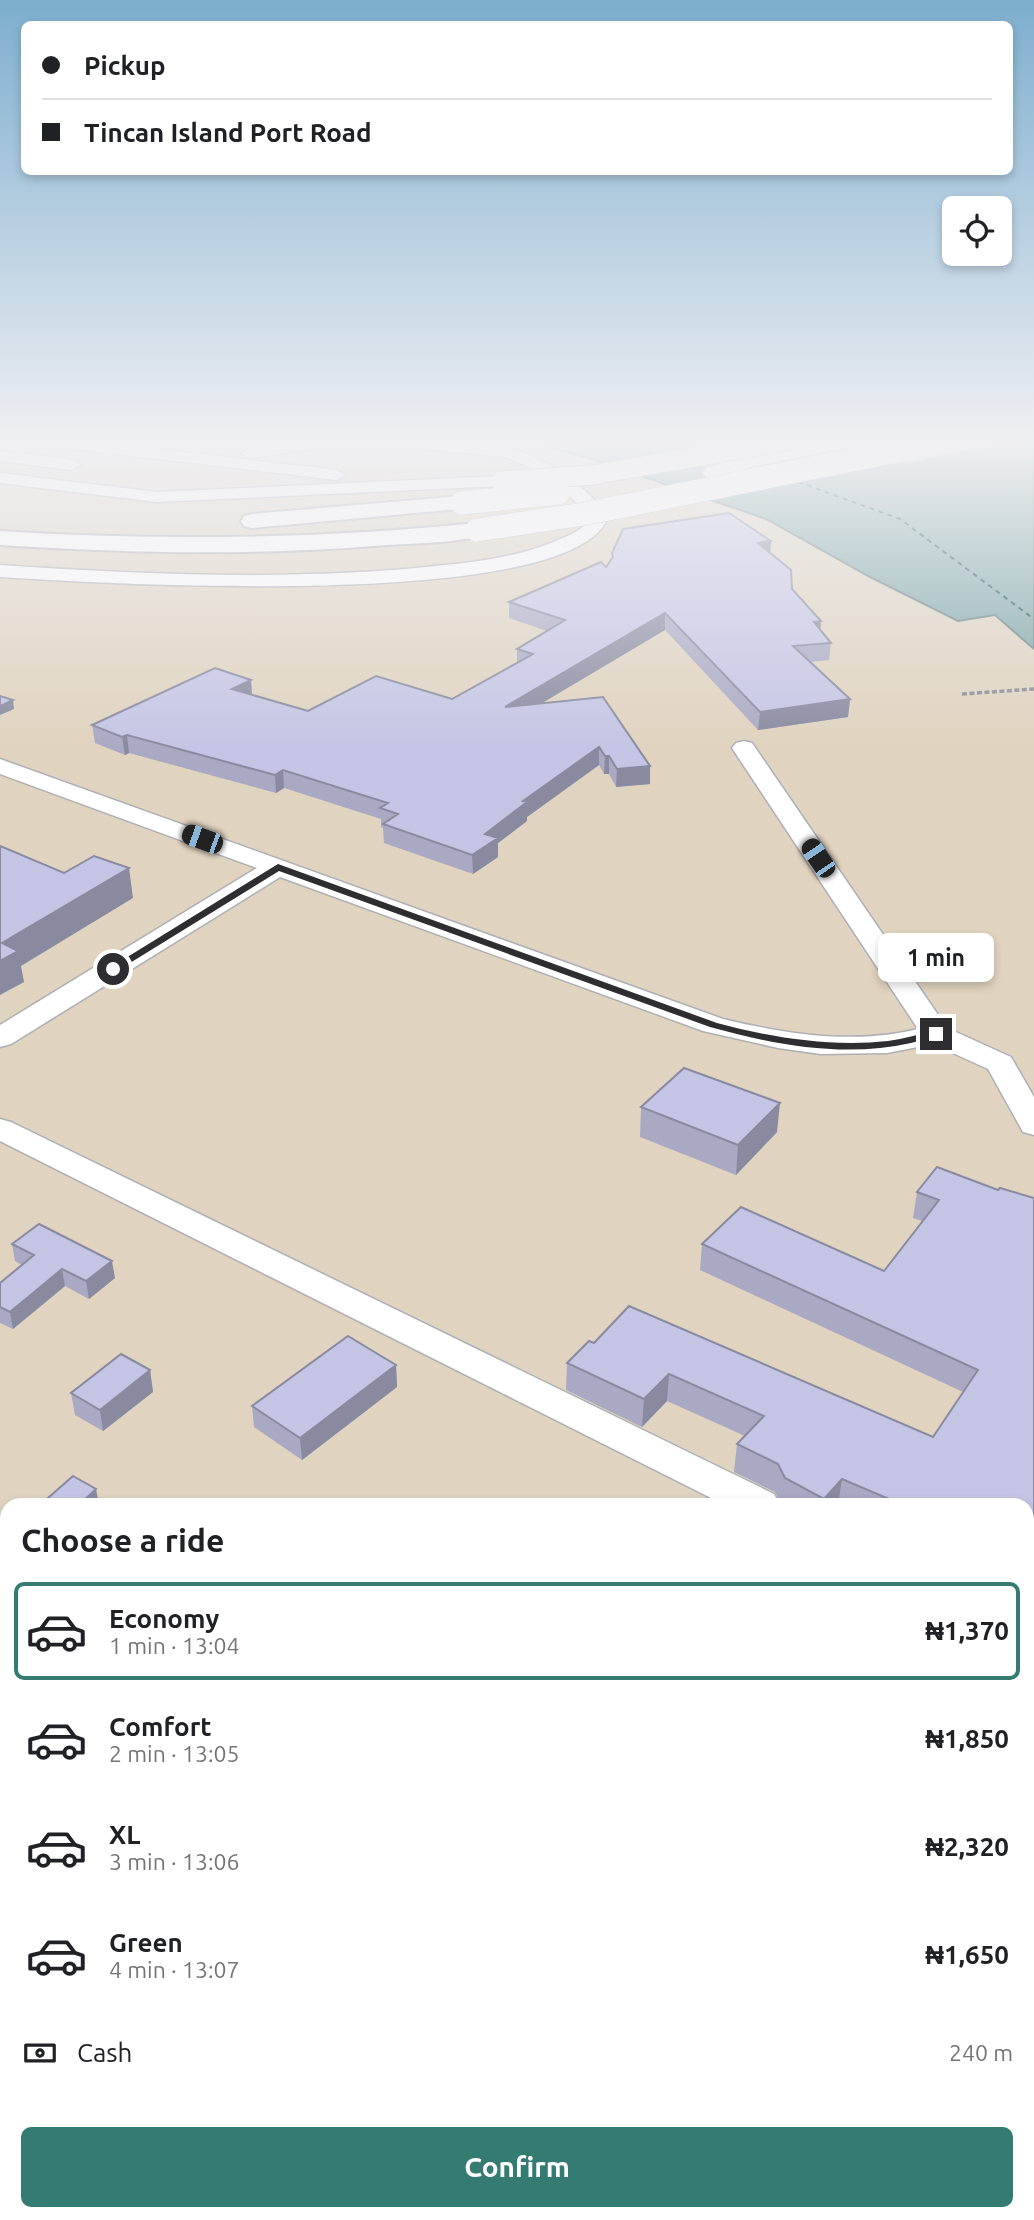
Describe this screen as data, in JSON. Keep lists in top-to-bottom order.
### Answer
{
  "page": {
    "banner": ["Pickup", "Tincan Island Port Road"],
    "bubble": "1 min",
    "heading": "Choose a ride",
    "list": [
      {
        "name": "Economy",
        "note": "1 min · 13:04",
        "value": "₦1,370"
      },
      {
        "name": "Comfort",
        "note": "2 min · 13:05",
        "value": "₦1,850"
      },
      {
        "name": "XL",
        "note": "3 min · 13:06",
        "value": "₦2,320"
      },
      {
        "name": "Green",
        "note": "4 min · 13:07",
        "value": "₦1,650"
      }
    ],
    "pay": ["Cash", "240 m"],
    "buttons": "Confirm"
  }
}
